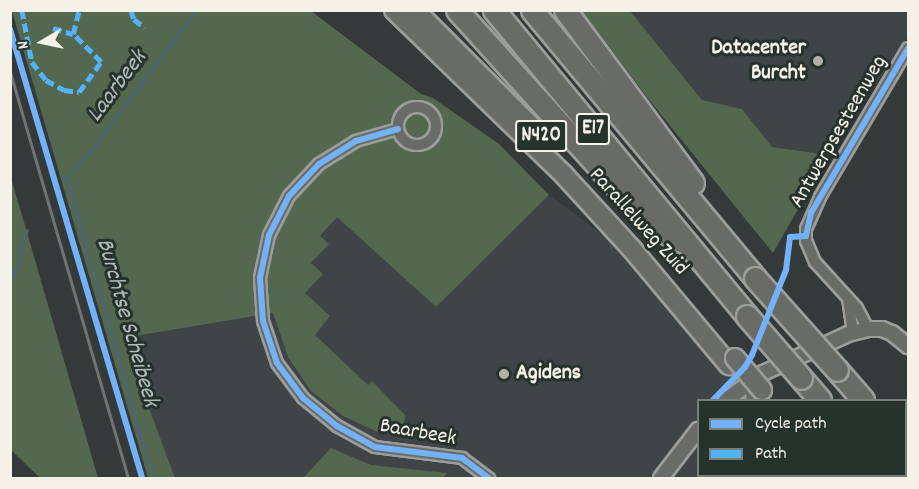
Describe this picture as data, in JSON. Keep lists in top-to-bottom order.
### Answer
{
  "streets": {
    "highway": ["E17", "N420", "Parallelweg Zuid"],
    "street": ["Antwerpsesteenweg", "Baarbeek"]
  },
  "water": ["Laarbeek", "Burchtse Scheibeek"],
  "places": ["Datacenter Burcht", "Agidens"],
  "legend": ["Cycle path", "Path"],
  "north": "left"
}
